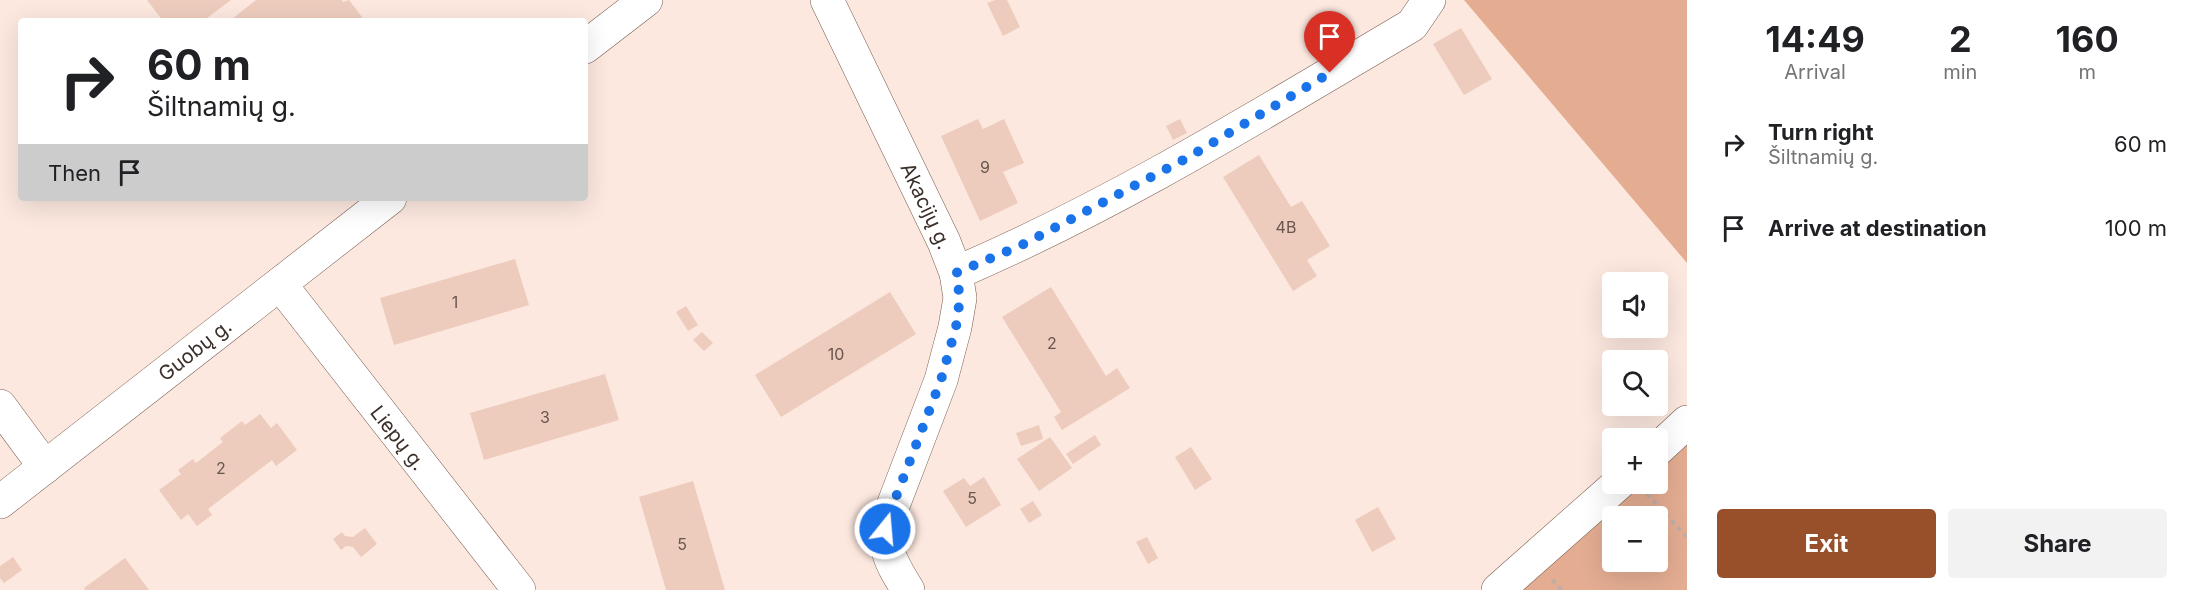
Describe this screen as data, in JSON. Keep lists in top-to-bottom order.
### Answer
{
  "streets": {
    "street": ["Akacijų g.", "Guobų g.", "Liepų g."]
  },
  "crossings": [
    ["Guobų g.", "Liepų g."]
  ],
  "house_numbers": [
    "9",
    "4B",
    "1",
    "2",
    "10",
    "3",
    "2",
    "5",
    "5"
  ],
  "page": {
    "eta": [
      "14:49",
      "Arrival",
      "2",
      "min",
      "160",
      "m"
    ],
    "turn": ["60 m", "Šiltnamių g."],
    "list": [
      {
        "name": "Turn right",
        "note": "Šiltnamių g.",
        "value": "60 m"
      },
      {
        "name": "Arrive at destination",
        "value": "100 m"
      }
    ],
    "then": "Then",
    "map_buttons": ["+", "−"],
    "buttons": ["Exit", "Share"]
  }
}
